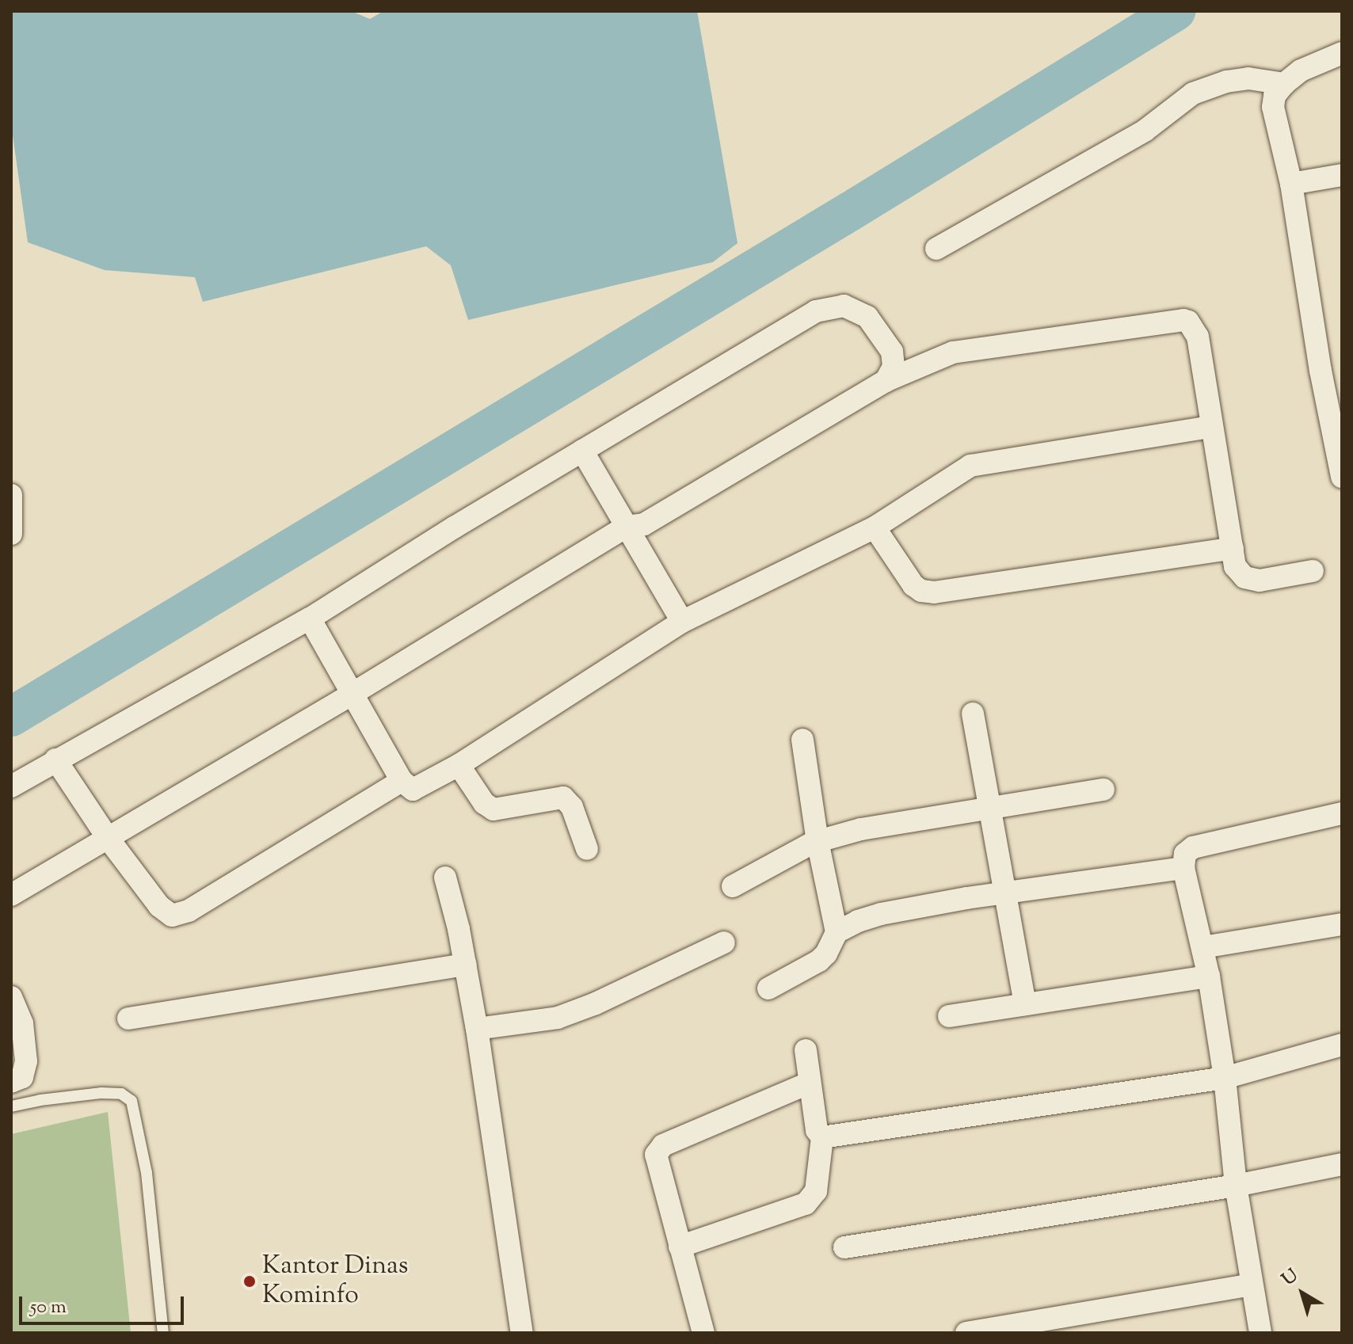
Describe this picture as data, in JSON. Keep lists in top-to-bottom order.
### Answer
{
  "places": ["Kantor Dinas Kominfo"],
  "scale_bar": "50 m",
  "north": "top left"
}
